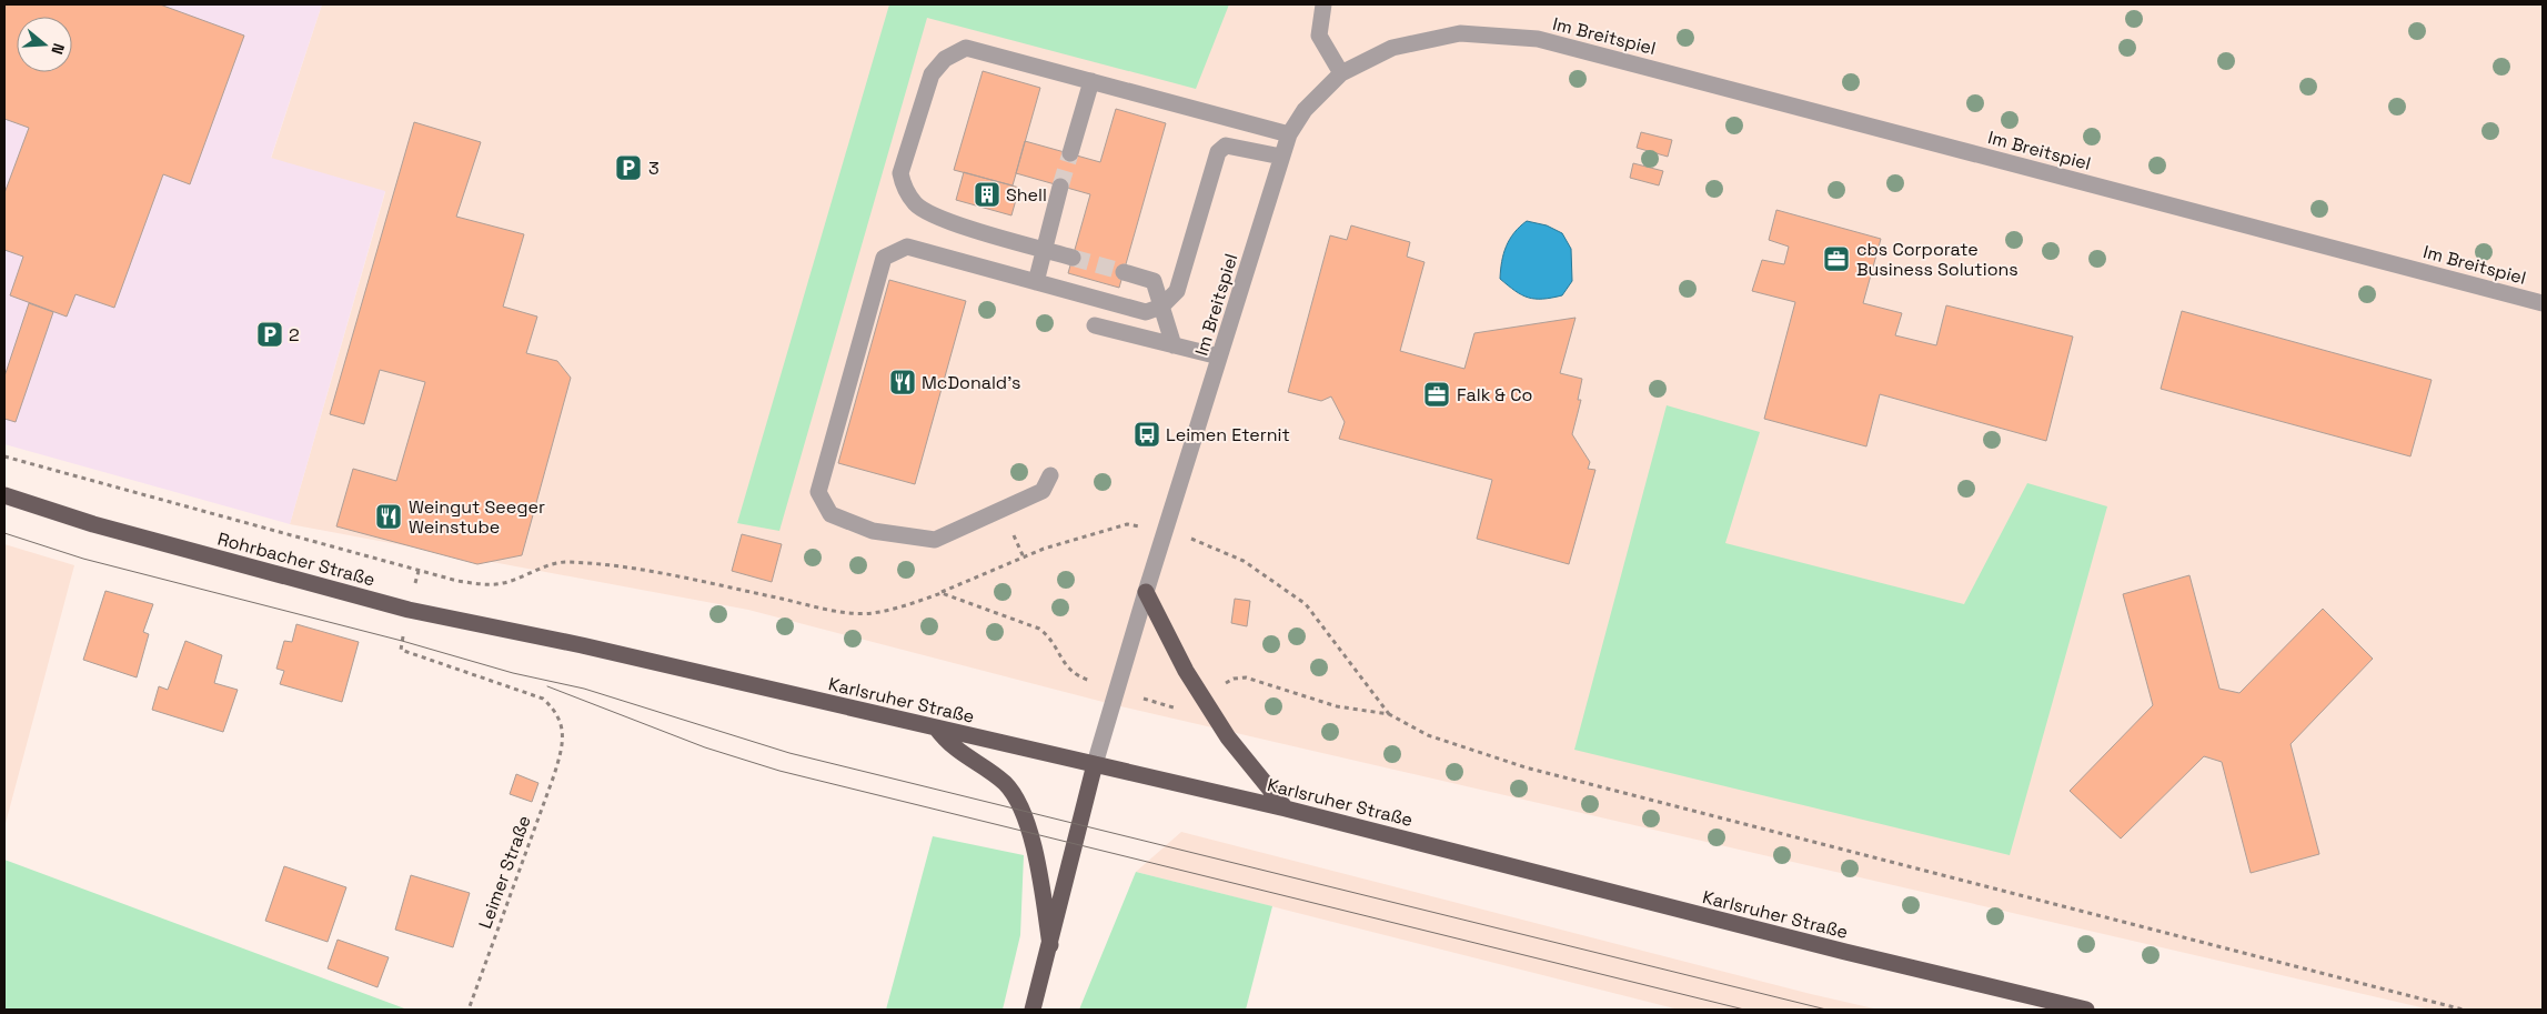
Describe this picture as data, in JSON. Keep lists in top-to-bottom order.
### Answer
{
  "streets": {
    "main road": ["Rohrbacher Straße", "Karlsruher Straße"],
    "street": ["Im Breitspiel"],
    "path": ["Leimer Straße"]
  },
  "crossings": [
    ["Im Breitspiel", "Karlsruher Straße"],
    ["Rohrbacher Straße", "Karlsruher Straße"],
    ["Rohrbacher Straße", "Leimer Straße"]
  ],
  "places": {
    "parking": ["3", "2"],
    "building": ["Shell"],
    "office": ["cbs Corporate Business Solutions", "Falk & Co"],
    "restaurant": ["McDonald's", "Weingut Seeger Weinstube"],
    "bus stop": ["Leimen Eternit"]
  },
  "north": "right"
}
